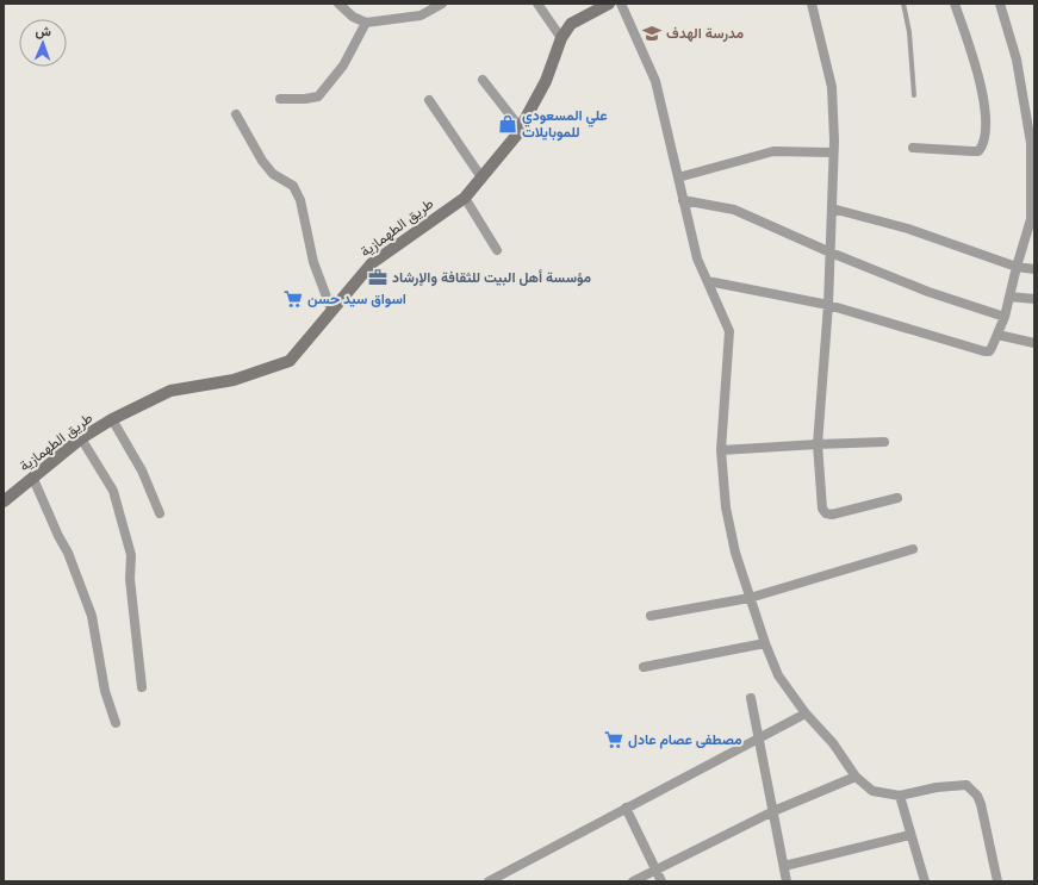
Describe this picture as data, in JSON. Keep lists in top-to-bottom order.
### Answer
{
  "streets": {
    "main road": ["طريق الطهمازية"]
  },
  "places": {
    "school or university": ["مدرسة الهدف"],
    "shop": ["علي المسعودي للموبايلات"],
    "office": ["مؤسسة أهل البيت للثقافة والإرشاد"],
    "supermarket": ["اسواق سيد حسن", "مصطفى عصام عادل"]
  },
  "north": "top"
}
